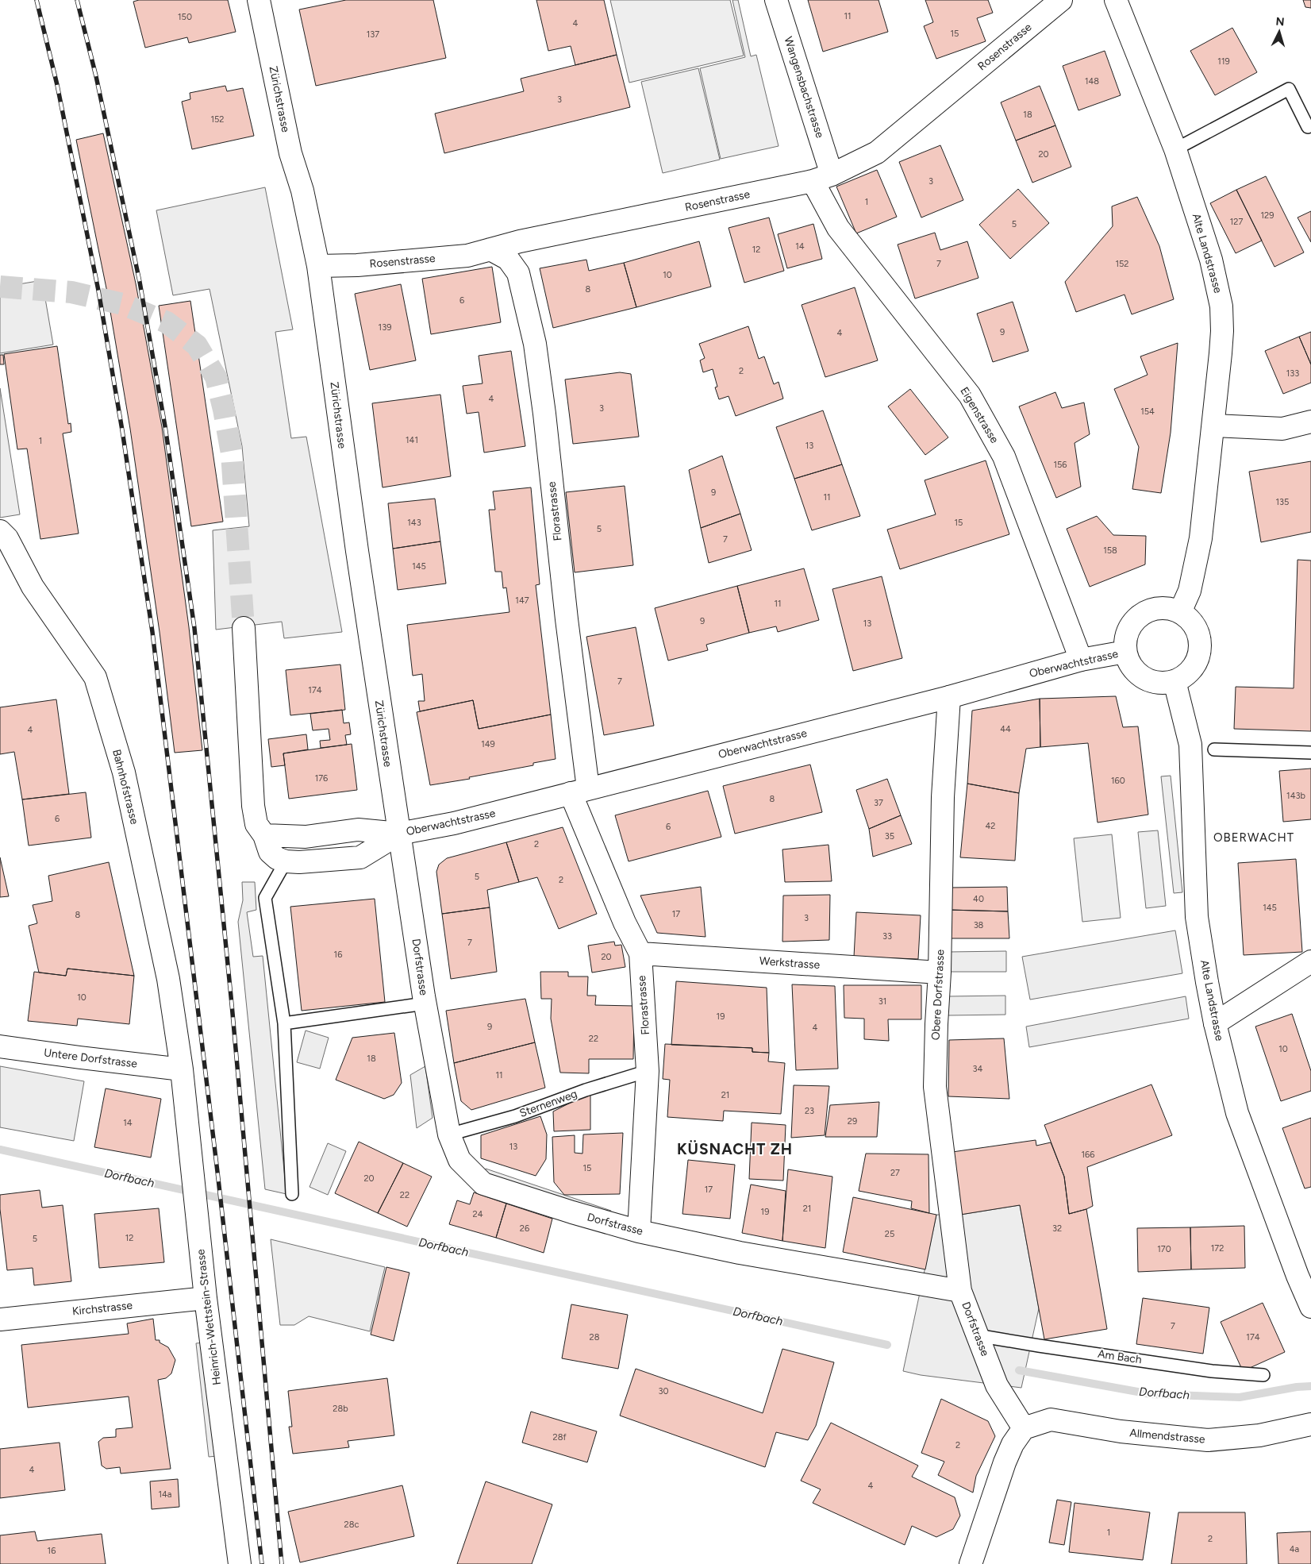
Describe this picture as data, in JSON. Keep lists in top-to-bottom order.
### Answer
{
  "streets": {
    "street": [
      "Rosenstrasse",
      "Wangensbachstrasse",
      "Zürichstrasse",
      "Alte Landstrasse",
      "Eigenstrasse",
      "Florastrasse",
      "Oberwachtstrasse",
      "Bahnhofstrasse",
      "Werkstrasse",
      "Dorfstrasse",
      "Obere Dorfstrasse",
      "Untere Dorfstrasse",
      "Kirchstrasse",
      "Heinrich-Wettstein-Strasse",
      "Allmendstrasse"
    ],
    "lane": ["Sternenweg", "Am Bach"]
  },
  "crossings": [
    ["Rosenstrasse", "Wangensbachstrasse"],
    ["Rosenstrasse", "Zürichstrasse"],
    ["Rosenstrasse", "Eigenstrasse"],
    ["Rosenstrasse", "Florastrasse"],
    ["Wangensbachstrasse", "Eigenstrasse"],
    ["Zürichstrasse", "Oberwachtstrasse"],
    ["Zürichstrasse", "Dorfstrasse"],
    ["Alte Landstrasse", "Oberwachtstrasse"],
    ["Eigenstrasse", "Oberwachtstrasse"],
    ["Florastrasse", "Oberwachtstrasse"],
    ["Florastrasse", "Werkstrasse"],
    ["Florastrasse", "Dorfstrasse"],
    ["Florastrasse", "Sternenweg"],
    ["Oberwachtstrasse", "Dorfstrasse"],
    ["Oberwachtstrasse", "Obere Dorfstrasse"],
    ["Bahnhofstrasse", "Untere Dorfstrasse"],
    ["Bahnhofstrasse", "Heinrich-Wettstein-Strasse"],
    ["Werkstrasse", "Obere Dorfstrasse"],
    ["Dorfstrasse", "Obere Dorfstrasse"],
    ["Dorfstrasse", "Sternenweg"],
    ["Dorfstrasse", "Am Bach"],
    ["Dorfstrasse", "Allmendstrasse"],
    ["Untere Dorfstrasse", "Heinrich-Wettstein-Strasse"],
    ["Kirchstrasse", "Heinrich-Wettstein-Strasse"]
  ],
  "districts": ["OBERWACHT", "KÜSNACHT ZH"],
  "water": ["Dorfbach"],
  "house_numbers": [
    "11",
    "150",
    "4",
    "15",
    "137",
    "119",
    "148",
    "3",
    "18",
    "152",
    "20",
    "3",
    "1",
    "129",
    "127",
    "5",
    "14",
    "12",
    "7",
    "152",
    "10",
    "8",
    "6",
    "139",
    "9",
    "4",
    "2",
    "133",
    "4",
    "3",
    "154",
    "141",
    "1",
    "13",
    "156",
    "9",
    "11",
    "135",
    "143",
    "15",
    "5",
    "7",
    "158",
    "145",
    "147",
    "11",
    "9",
    "13",
    "7",
    "174",
    "44",
    "4",
    "149",
    "176",
    "160",
    "143b",
    "8",
    "37",
    "6",
    "42",
    "6",
    "35",
    "2",
    "5",
    "2",
    "40",
    "145",
    "17",
    "8",
    "3",
    "38",
    "33",
    "7",
    "16",
    "20",
    "10",
    "31",
    "19",
    "9",
    "4",
    "22",
    "10",
    "18",
    "34",
    "11",
    "21",
    "23",
    "29",
    "14",
    "13",
    "166",
    "15",
    "27",
    "20",
    "17",
    "22",
    "21",
    "19",
    "24",
    "26",
    "32",
    "25",
    "12",
    "5",
    "172",
    "170",
    "7",
    "28",
    "174",
    "30",
    "28b",
    "28f",
    "2",
    "4",
    "4",
    "14a",
    "28c",
    "1",
    "2",
    "4a",
    "16"
  ],
  "north": "top"
}
